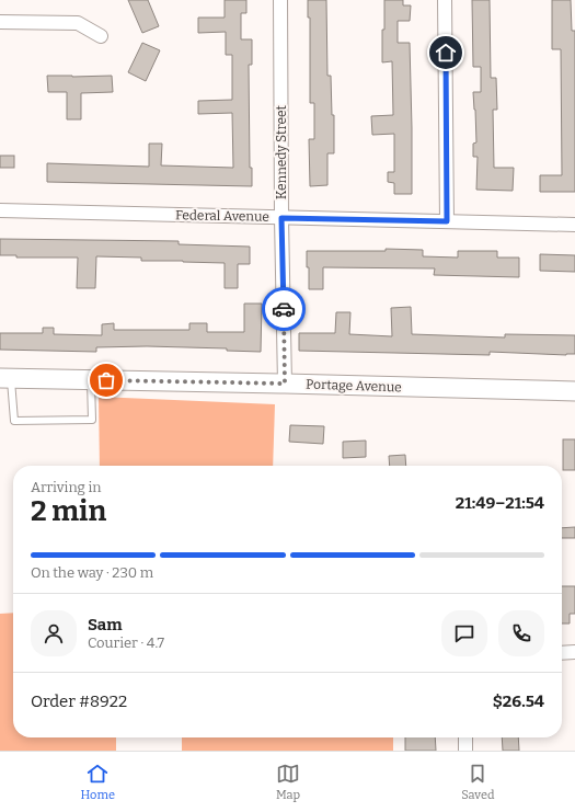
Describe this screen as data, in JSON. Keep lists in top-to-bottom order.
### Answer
{
  "streets": {
    "street": ["Kennedy Street", "Federal Avenue", "Portage Avenue"]
  },
  "crossings": [
    ["Kennedy Street", "Federal Avenue"],
    ["Kennedy Street", "Portage Avenue"]
  ],
  "page": {
    "heading": ["2 min", "Arriving in", "21:49–21:54"],
    "panel": [
      "Sam",
      "Courier · 4.7",
      "Order #8922",
      "$26.54"
    ],
    "bar": "On the way · 230 m",
    "tabs": ["Home", "Map", "Saved"]
  }
}
